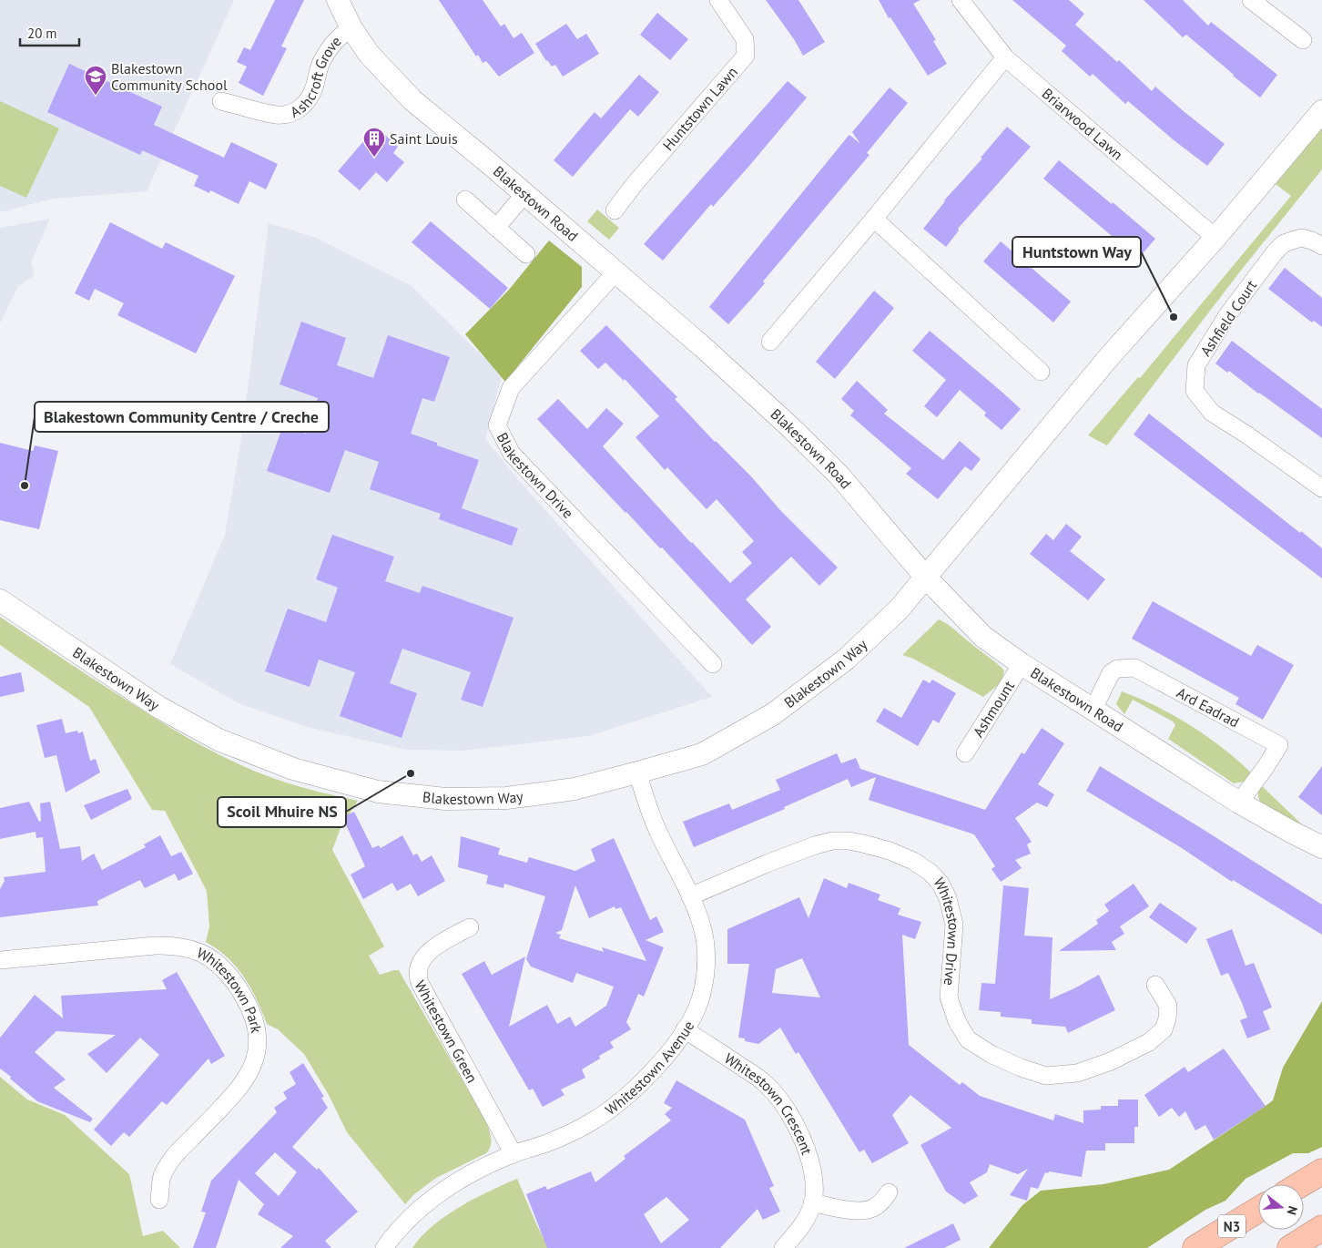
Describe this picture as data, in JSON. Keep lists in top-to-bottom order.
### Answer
{
  "streets": {
    "highway": ["N3"],
    "street": [
      "Ashcroft Grove",
      "Huntstown Lawn",
      "Briarwood Lawn",
      "Blakestown Road",
      "Ashfield Court",
      "Blakestown Drive",
      "Blakestown Way",
      "Ard Eadrad",
      "Ashmount",
      "Whitestown Drive",
      "Whitestown Park",
      "Whitestown Green",
      "Whitestown Avenue",
      "Whitestown Crescent"
    ]
  },
  "crossings": [
    ["Ashcroft Grove", "Blakestown Road"],
    ["Briarwood Lawn", "Blakestown Way"],
    ["Blakestown Road", "Blakestown Drive"],
    ["Blakestown Road", "Blakestown Way"],
    ["Blakestown Road", "Ard Eadrad"],
    ["Blakestown Road", "Ashmount"],
    ["Blakestown Way", "Whitestown Avenue"],
    ["Whitestown Drive", "Whitestown Avenue"],
    ["Whitestown Green", "Whitestown Avenue"],
    ["Whitestown Avenue", "Whitestown Crescent"]
  ],
  "places": {
    "school or university": ["Blakestown Community School"],
    "building": ["Saint Louis"],
    "other": ["Huntstown Way", "Blakestown Community Centre / Creche", "Scoil Mhuire NS"]
  },
  "scale_bar": "20 m",
  "north": "right"
}
